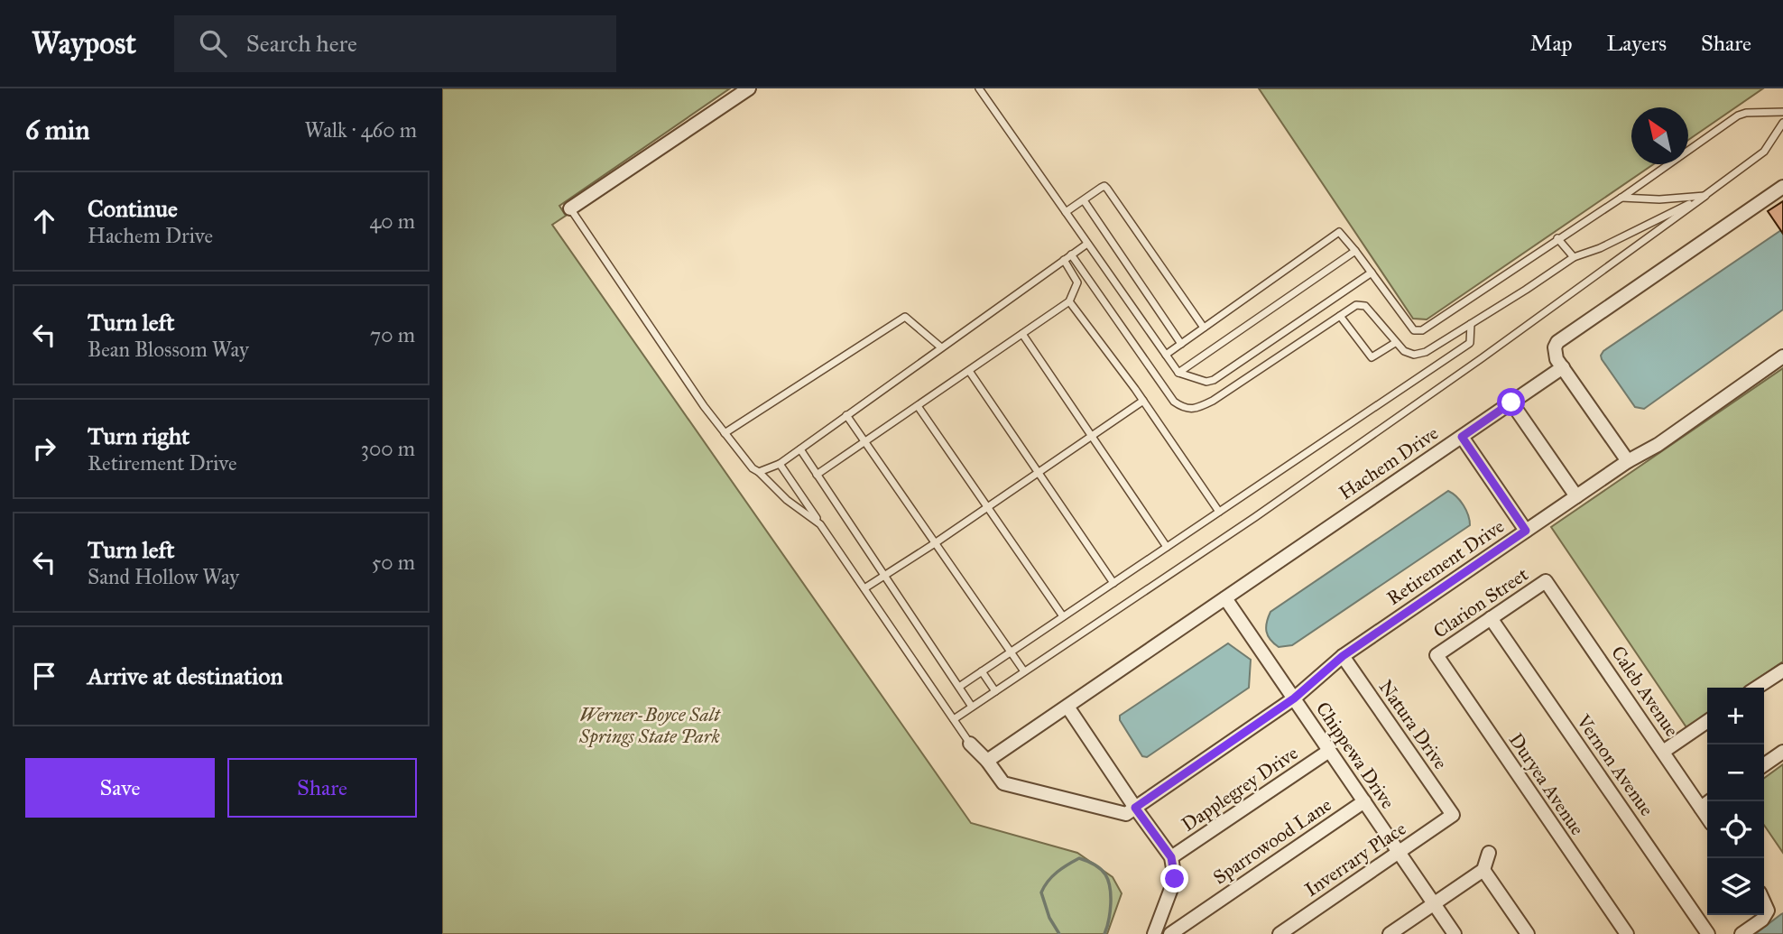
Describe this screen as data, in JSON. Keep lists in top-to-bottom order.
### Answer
{
  "streets": {
    "street": [
      "Hachem Drive",
      "Retirement Drive",
      "Clarion Street",
      "Caleb Avenue",
      "Natura Drive",
      "Chippewa Drive",
      "Vernon Avenue",
      "Duryea Avenue",
      "Dapplegrey Drive",
      "Sparrowood Lane",
      "Inverrary Place"
    ]
  },
  "crossings": [
    ["Hachem Drive", "Chippewa Drive"],
    ["Retirement Drive", "Natura Drive"],
    ["Retirement Drive", "Chippewa Drive"],
    ["Clarion Street", "Caleb Avenue"],
    ["Clarion Street", "Vernon Avenue"],
    ["Clarion Street", "Duryea Avenue"],
    ["Natura Drive", "Inverrary Place"],
    ["Chippewa Drive", "Dapplegrey Drive"],
    ["Chippewa Drive", "Sparrowood Lane"],
    ["Chippewa Drive", "Inverrary Place"]
  ],
  "parks": ["Werner-Boyce Salt Springs State Park"],
  "north": "top left",
  "page": {
    "header": "Waypost",
    "search": "Search here",
    "nav": ["Map", "Layers", "Share"],
    "heading": ["6 min", "Walk · 460 m"],
    "list": [
      ["Continue", "Hachem Drive", "40 m"],
      ["Turn left", "Bean Blossom Way", "70 m"],
      ["Turn right", "Retirement Drive", "300 m"],
      ["Turn left", "Sand Hollow Way", "50 m"],
      "Arrive at destination"
    ],
    "map_buttons": ["+", "−"],
    "buttons": ["Save", "Share"]
  }
}
